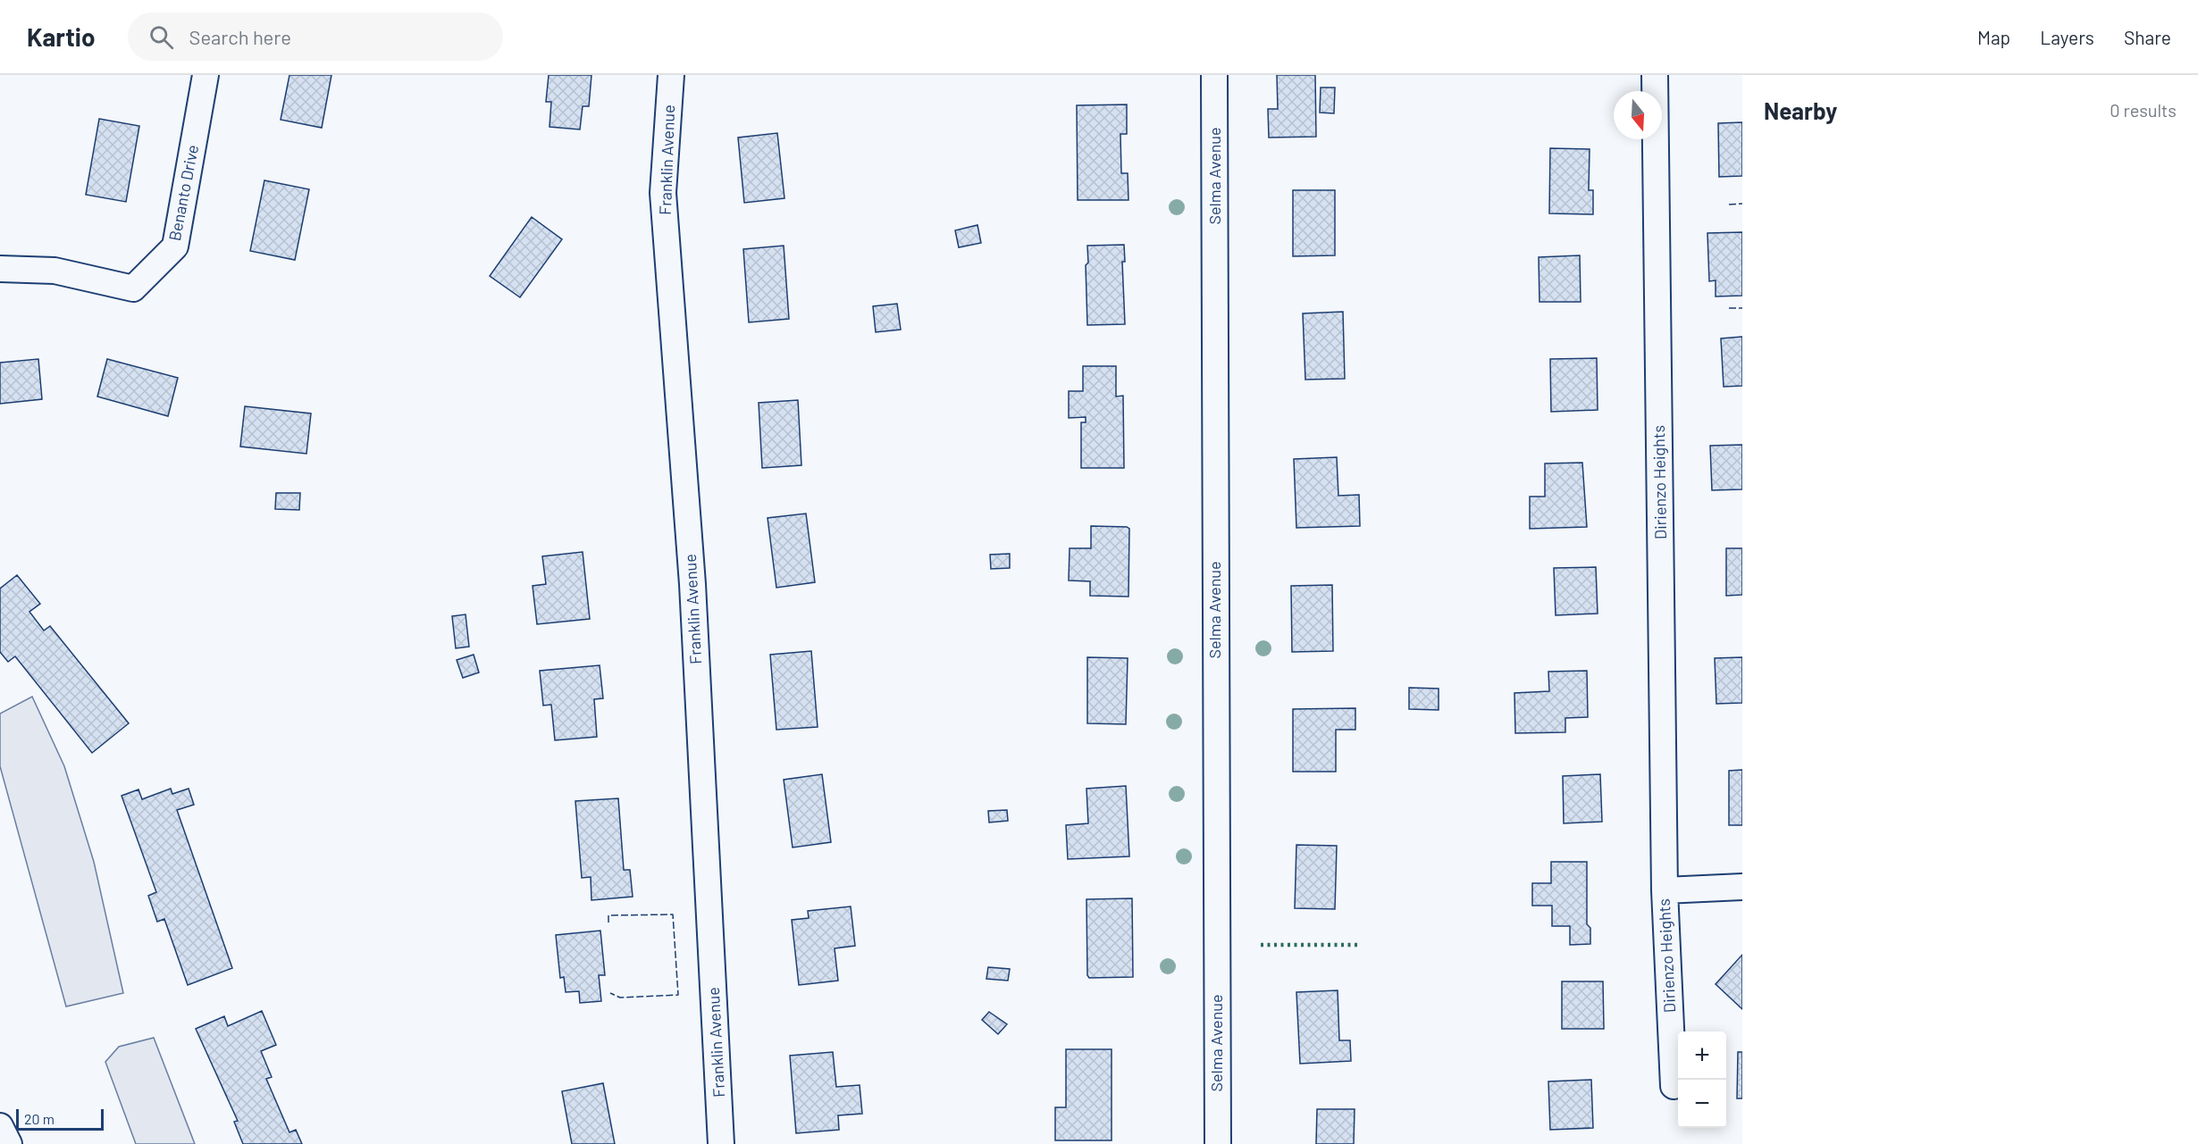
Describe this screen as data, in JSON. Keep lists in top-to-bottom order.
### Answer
{
  "streets": {
    "street": [
      "Franklin Avenue",
      "Selma Avenue",
      "Benanto Drive",
      "Dirienzo Heights"
    ]
  },
  "scale_bar": "20 m",
  "north": "bottom",
  "page": {
    "header": "Kartio",
    "search": "Search here",
    "nav": ["Map", "Layers", "Share"],
    "heading": ["Nearby", "0 results"],
    "map_buttons": ["+", "−"],
    "scale": "20 m"
  }
}
